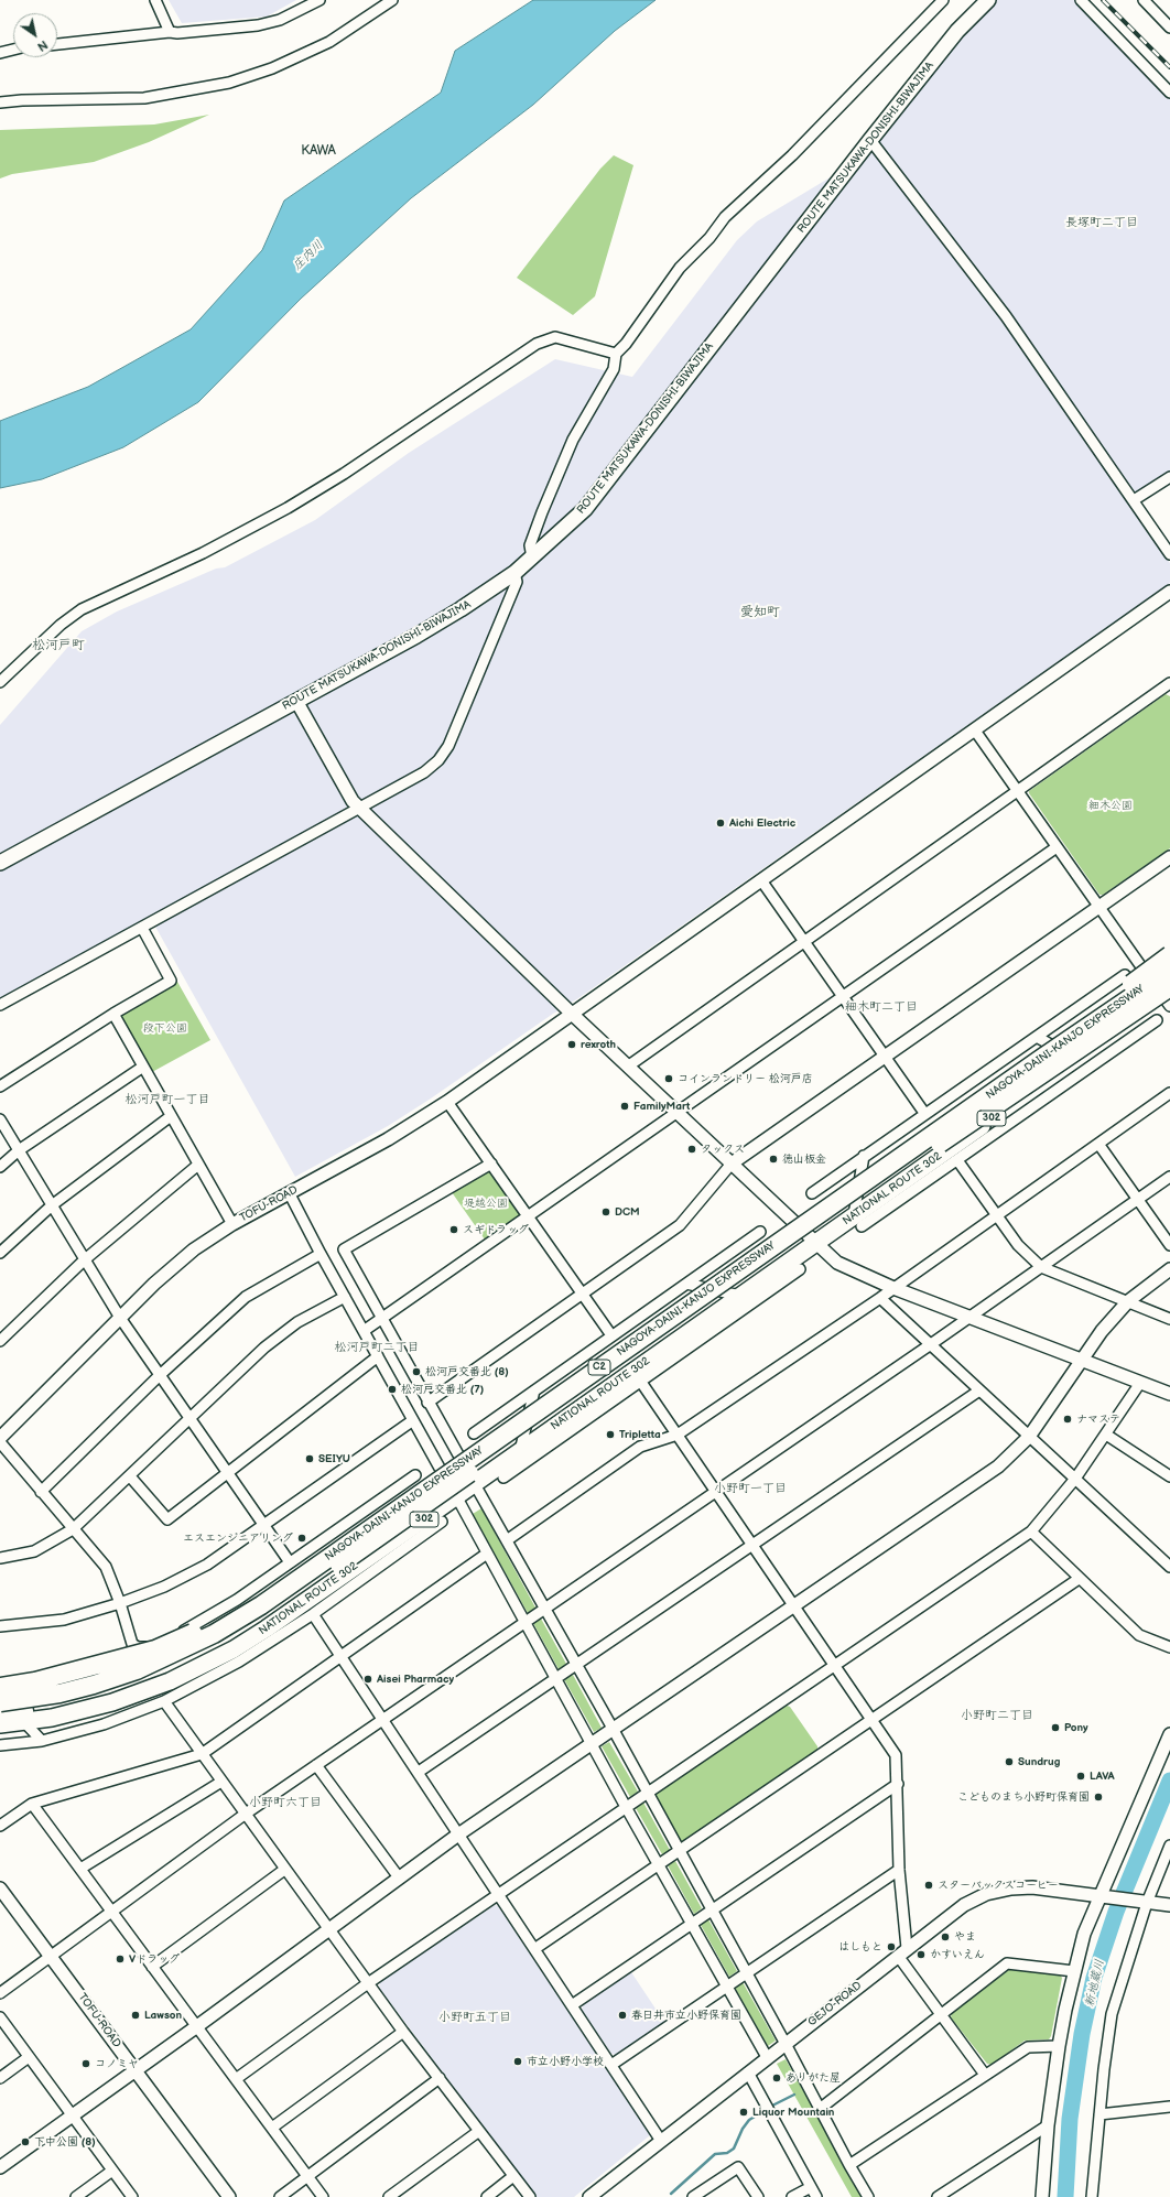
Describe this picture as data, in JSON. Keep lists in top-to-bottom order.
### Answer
{
  "streets": {
    "highway": [
      "NAGOYA-DAINI-KANJO EXPRESSWAY",
      "302",
      "NATIONAL ROUTE 302",
      "C2"
    ],
    "main road": ["ROUTE MATSUKAWA-DONISHI-BIWAJIMA"],
    "street": ["TOFU-ROAD", "GEJO-ROAD"]
  },
  "crossings": [
    ["NAGOYA-DAINI-KANJO EXPRESSWAY", "NATIONAL ROUTE 302"]
  ],
  "districts": [
    "KAWA",
    "長塚町二丁目",
    "愛知町",
    "松河戸町",
    "細木町二丁目",
    "松河戸町一丁目",
    "松河戸町二丁目",
    "小野町一丁目",
    "小野町二丁目",
    "小野町六丁目",
    "小野町五丁目"
  ],
  "water": ["庄内川", "新地蔵川"],
  "parks": ["細木公園", "段下公園", "堤越公園"],
  "places": [
    "Aichi Electric",
    "rexroth",
    "コインランドリー 松河戸店",
    "FamilyMart",
    "タックス",
    "徳山板金",
    "DCM",
    "スギドラッグ",
    "松河戸交番北 (8)",
    "松河戸交番北 (7)",
    "ナマステ",
    "Tripletta",
    "SEIYU",
    "エスエンジニアリング",
    "Aisei Pharmacy",
    "Pony",
    "Sundrug",
    "LAVA",
    "こどものまち小野町保育園",
    "スターバックスコーヒー",
    "やま",
    "はしもと",
    "かすいえん",
    "Vドラッグ",
    "Lawson",
    "春日井市立小野保育園",
    "市立小野小学校",
    "コノミヤ",
    "ありがた屋",
    "Liquor Mountain",
    "下中公園 (8)"
  ],
  "north": "bottom right"
}
